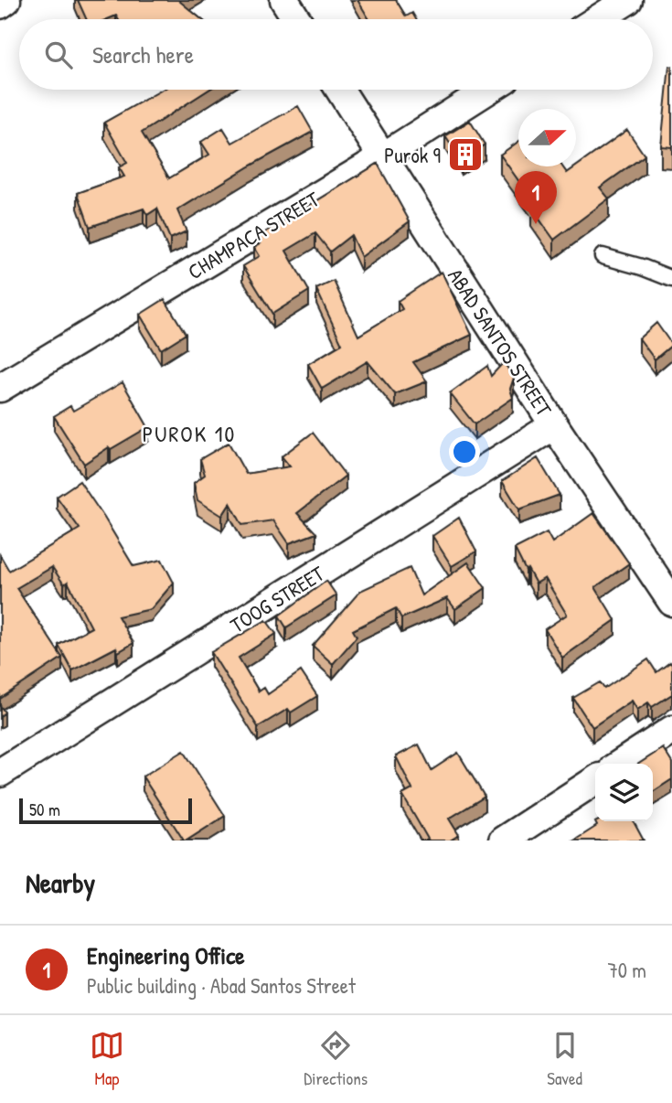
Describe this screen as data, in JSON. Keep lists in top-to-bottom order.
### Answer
{
  "streets": {
    "street": ["CHAMPACA STREET", "ABAD SANTOS STREET", "TOOG STREET"]
  },
  "crossings": [
    ["CHAMPACA STREET", "ABAD SANTOS STREET"],
    ["ABAD SANTOS STREET", "TOOG STREET"]
  ],
  "districts": ["PUROK 10"],
  "places": {
    "building": ["Purok 9"]
  },
  "scale_bar": "50 m",
  "north": "right",
  "page": {
    "search": "Search here",
    "pins": "1",
    "scale": "50 m",
    "heading": "Nearby",
    "list": [
      {
        "mark": "1",
        "name": "Engineering Office",
        "note": "Public building · Abad Santos Street",
        "value": "70 m"
      }
    ],
    "nav": ["Map", "Directions", "Saved"]
  }
}
